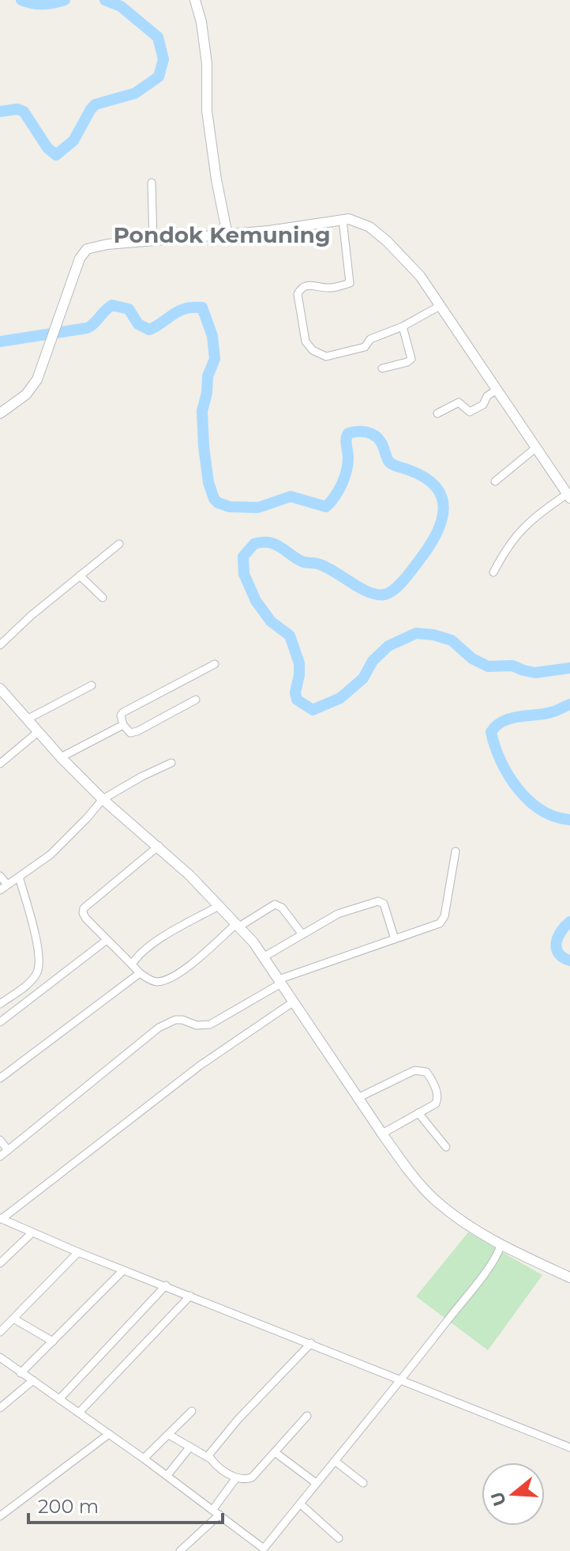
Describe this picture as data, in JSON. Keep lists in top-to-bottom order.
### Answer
{
  "districts": ["Pondok Kemuning"],
  "scale_bar": "200 m",
  "north": "left"
}
